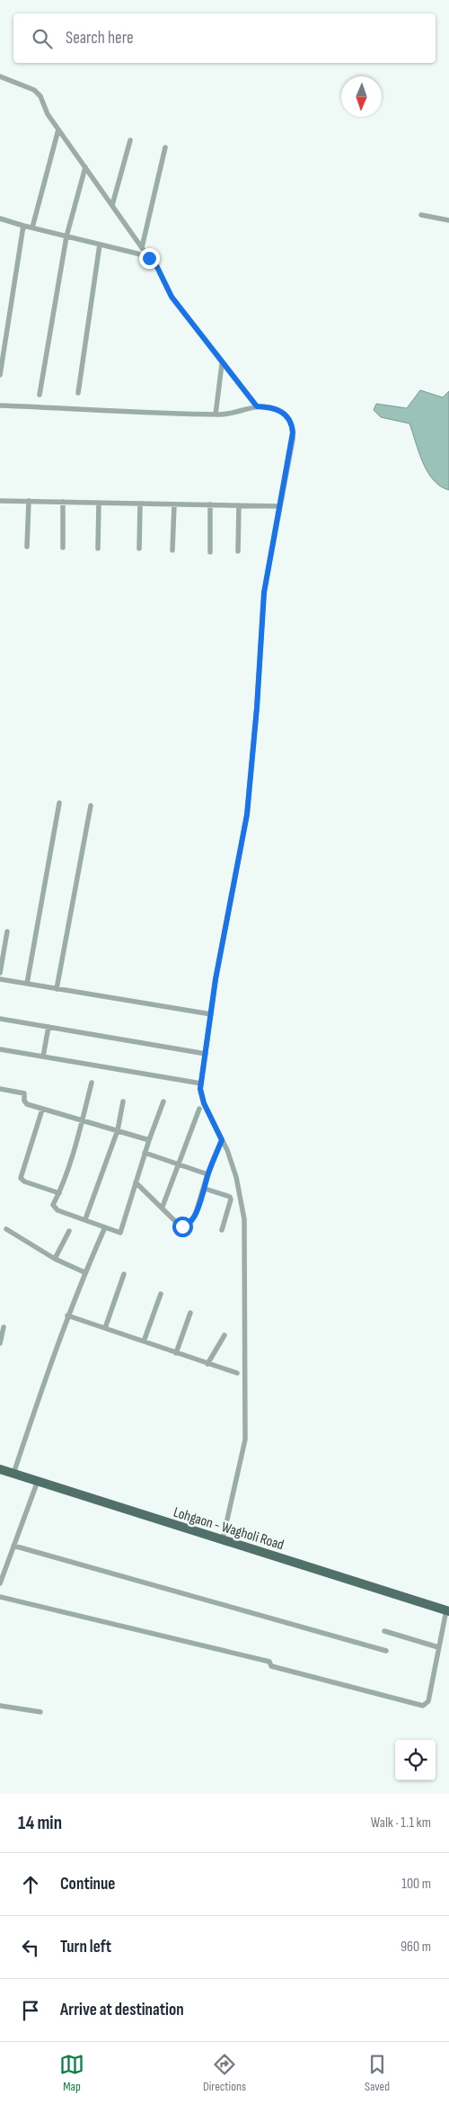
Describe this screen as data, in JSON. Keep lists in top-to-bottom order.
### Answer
{
  "streets": {
    "main road": ["Lohgaon - Wagholi Road"]
  },
  "north": "bottom",
  "page": {
    "search": "Search here",
    "heading": ["14 min", "Walk · 1.1 km"],
    "list": [
      ["Continue", "100 m"],
      ["Turn left", "960 m"],
      "Arrive at destination"
    ],
    "nav": ["Map", "Directions", "Saved"]
  }
}
